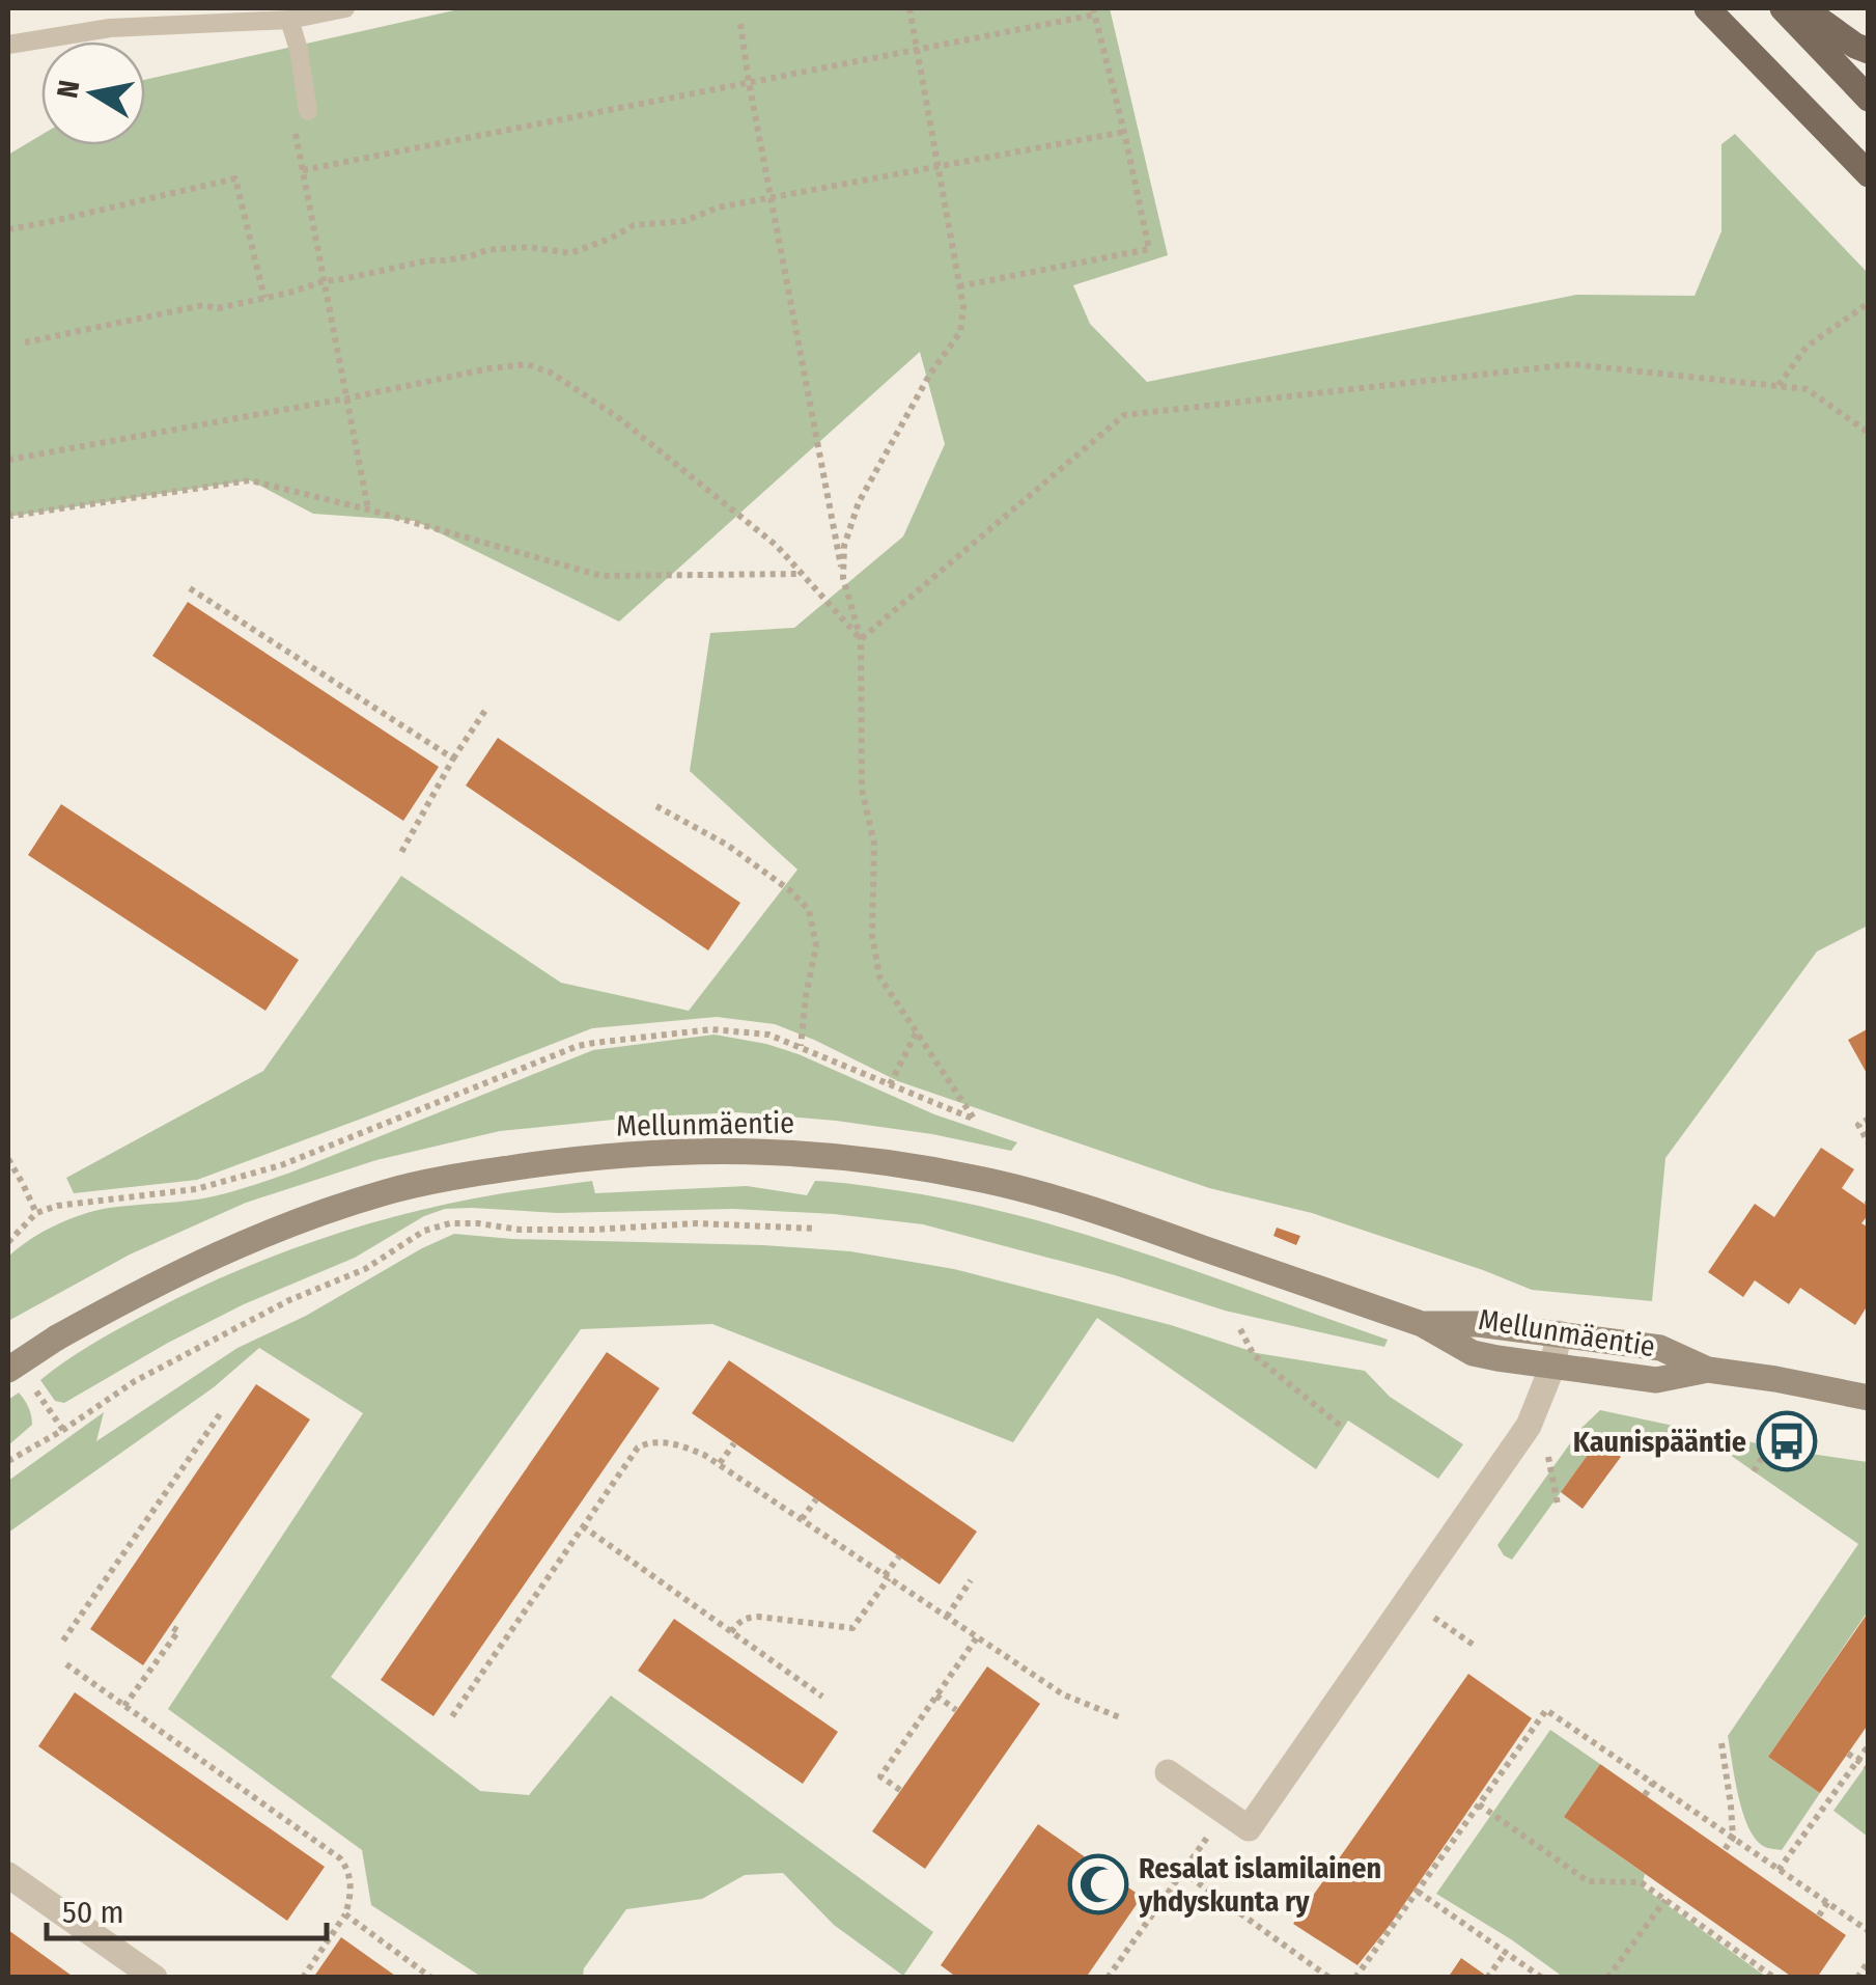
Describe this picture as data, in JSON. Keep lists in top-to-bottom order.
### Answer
{
  "streets": {
    "main road": ["Mellunmäentie"]
  },
  "places": {
    "bus stop": ["Kaunispääntie"],
    "mosque": ["Resalat islamilainen yhdyskunta ry"]
  },
  "scale_bar": "50 m",
  "north": "left"
}
